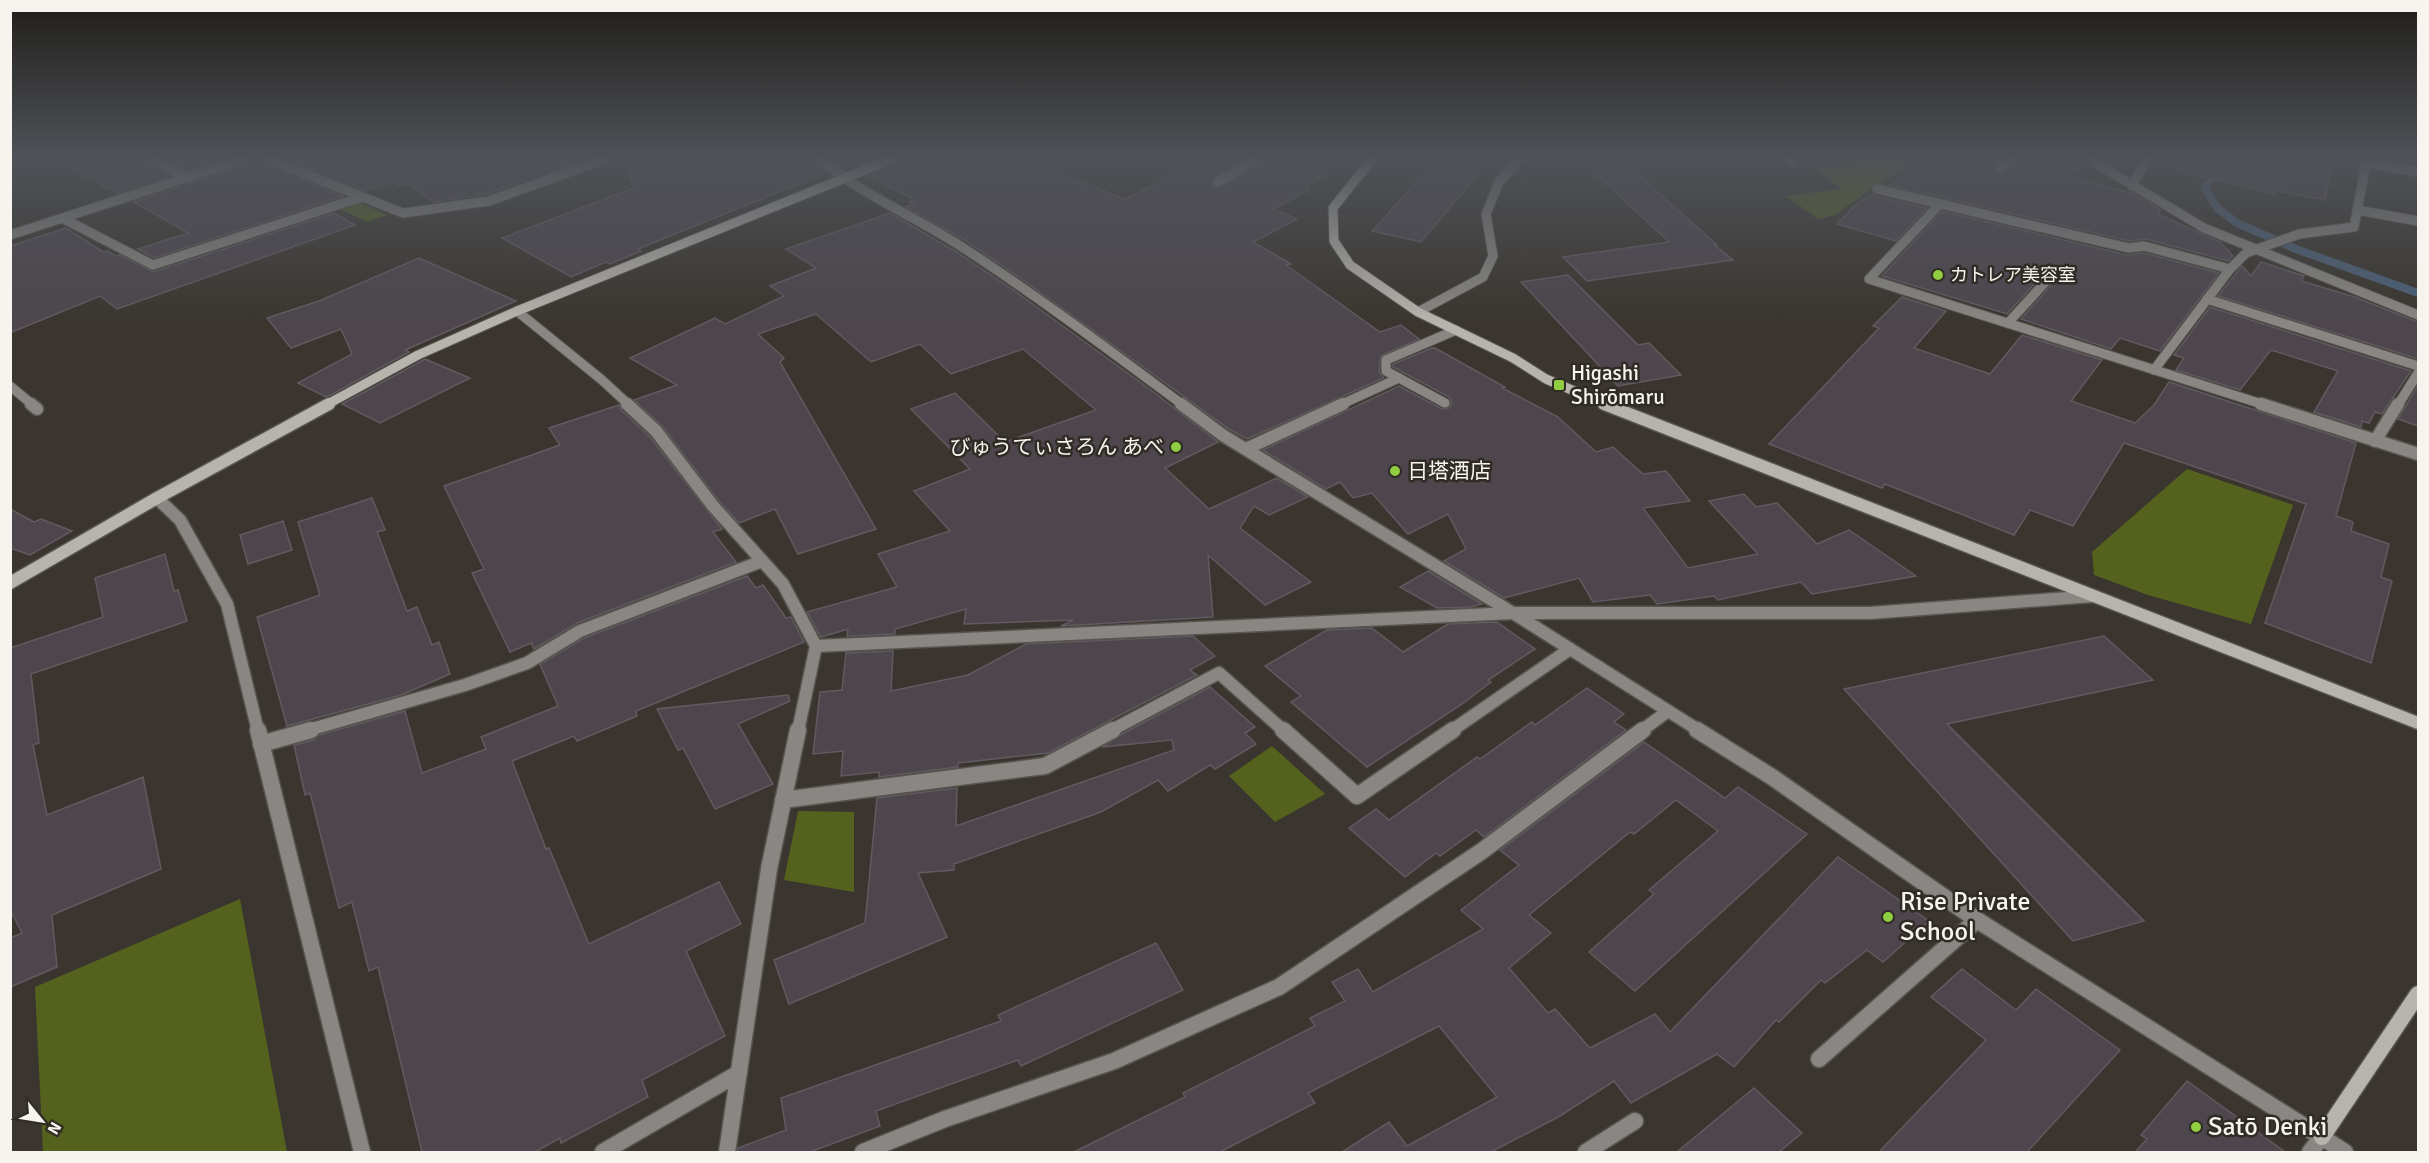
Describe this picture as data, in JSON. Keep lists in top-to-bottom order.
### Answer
{
  "places": {
    "other": [
      "カトレア美容室",
      "びゅうてぃさろん あべ",
      "日塔酒店",
      "Rise Private School",
      "Satō Denki"
    ],
    "transit": ["Higashi Shirōmaru"]
  },
  "north": "bottom right"
}
